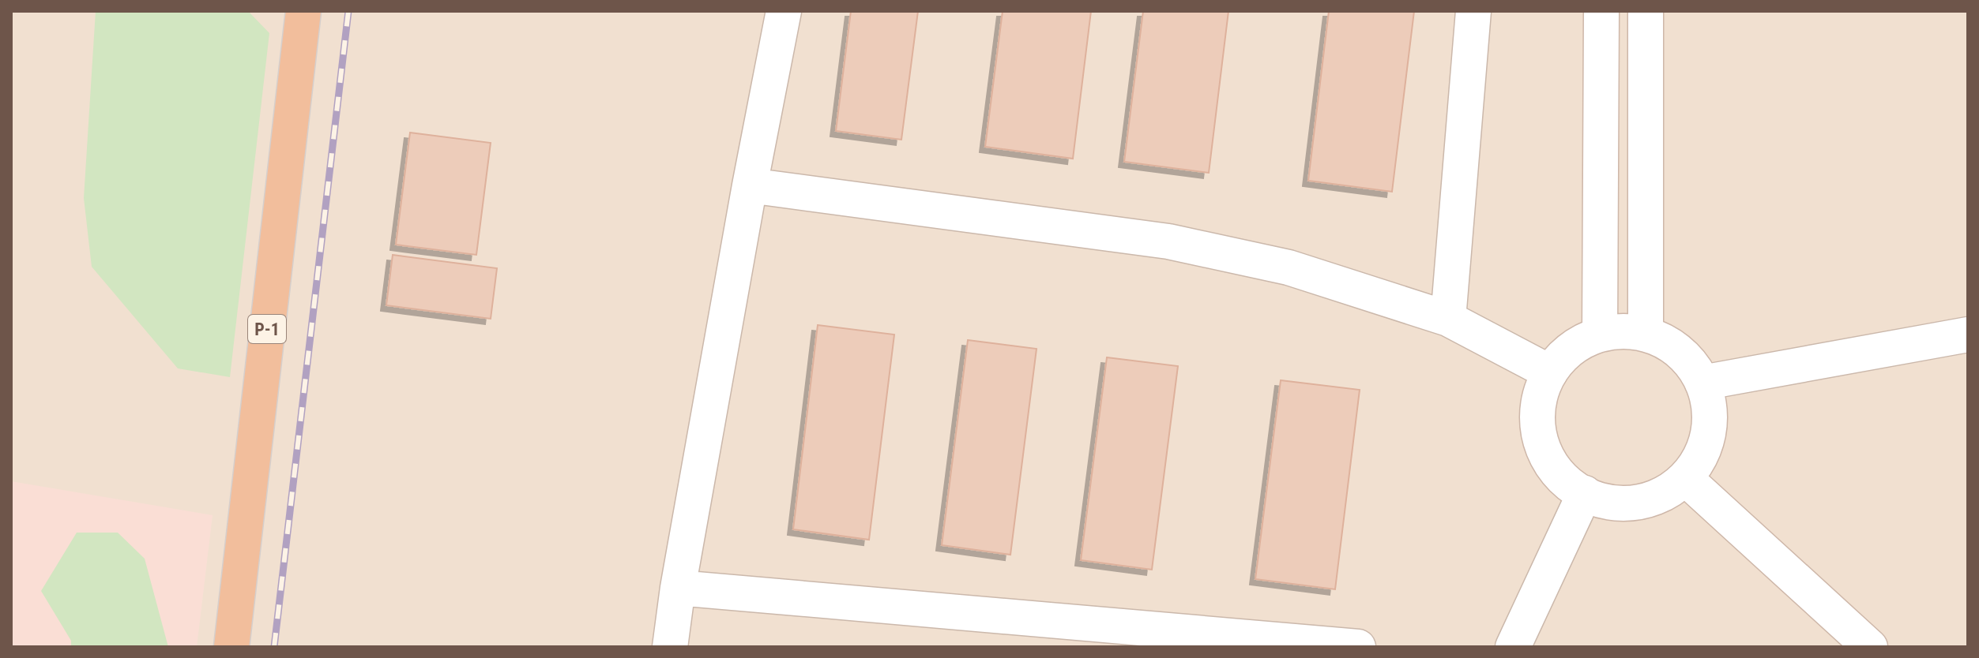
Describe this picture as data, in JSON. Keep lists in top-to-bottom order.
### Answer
{
  "streets": {
    "highway": ["P-1"]
  }
}
